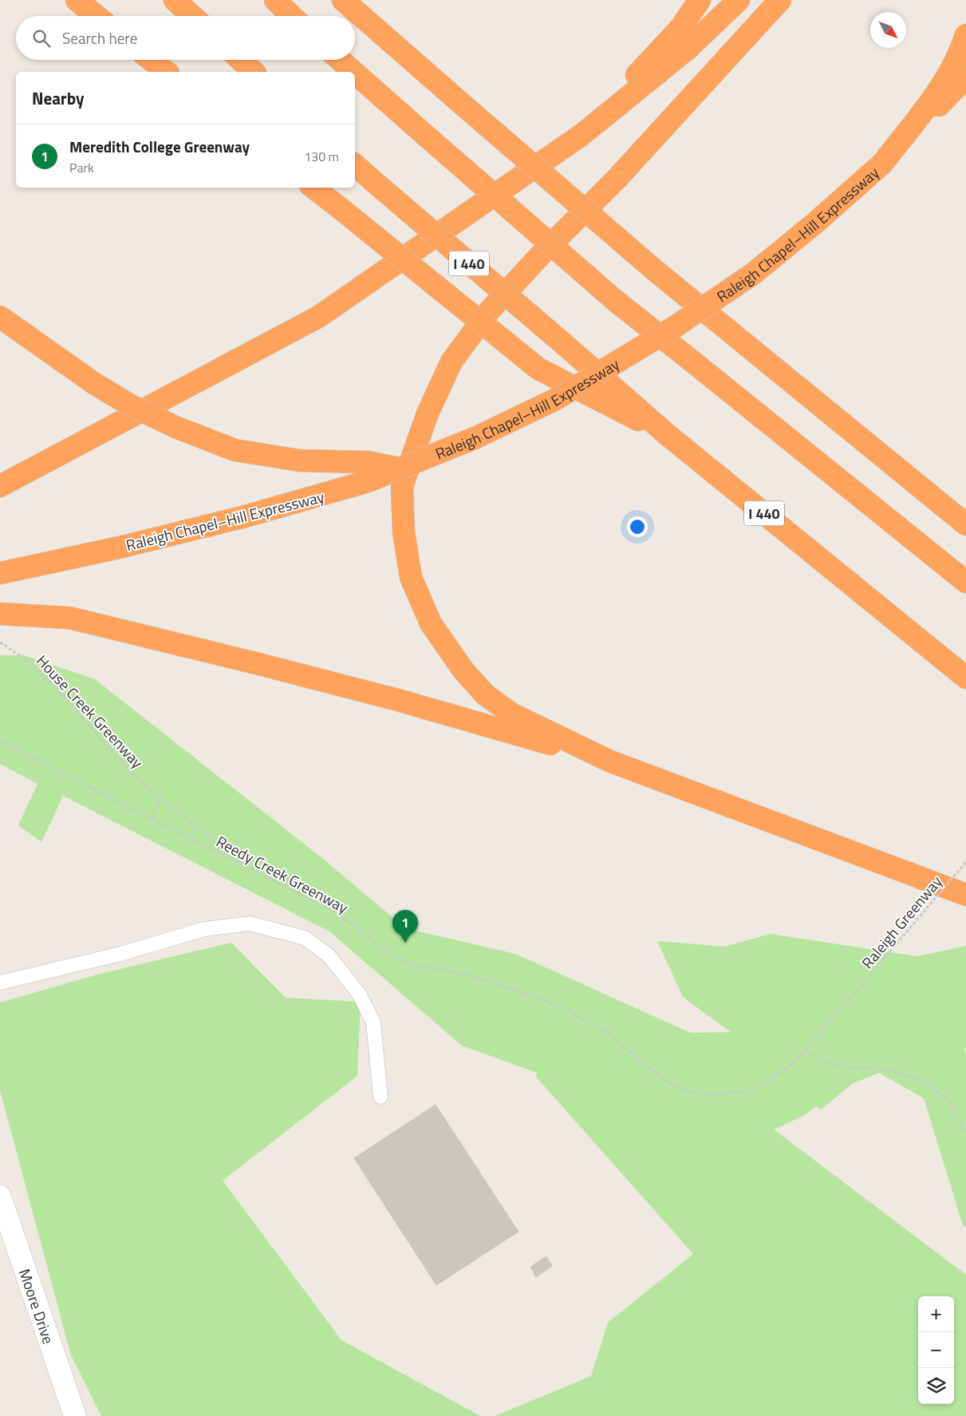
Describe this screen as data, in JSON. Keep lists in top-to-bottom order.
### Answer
{
  "streets": {
    "highway": ["Raleigh Chapel–Hill Expressway", "I 440"],
    "street": ["Moore Drive"],
    "path": ["House Creek Greenway", "Reedy Creek Greenway", "Raleigh Greenway"]
  },
  "crossings": [
    ["House Creek Greenway", "Reedy Creek Greenway"],
    ["Reedy Creek Greenway", "Raleigh Greenway"]
  ],
  "north": "bottom right",
  "page": {
    "search": "Search here",
    "heading": "Nearby",
    "list": [
      {
        "mark": "1",
        "name": "Meredith College Greenway",
        "note": "Park",
        "value": "130 m"
      }
    ],
    "pins": "1",
    "map_buttons": ["+", "−"]
  }
}
